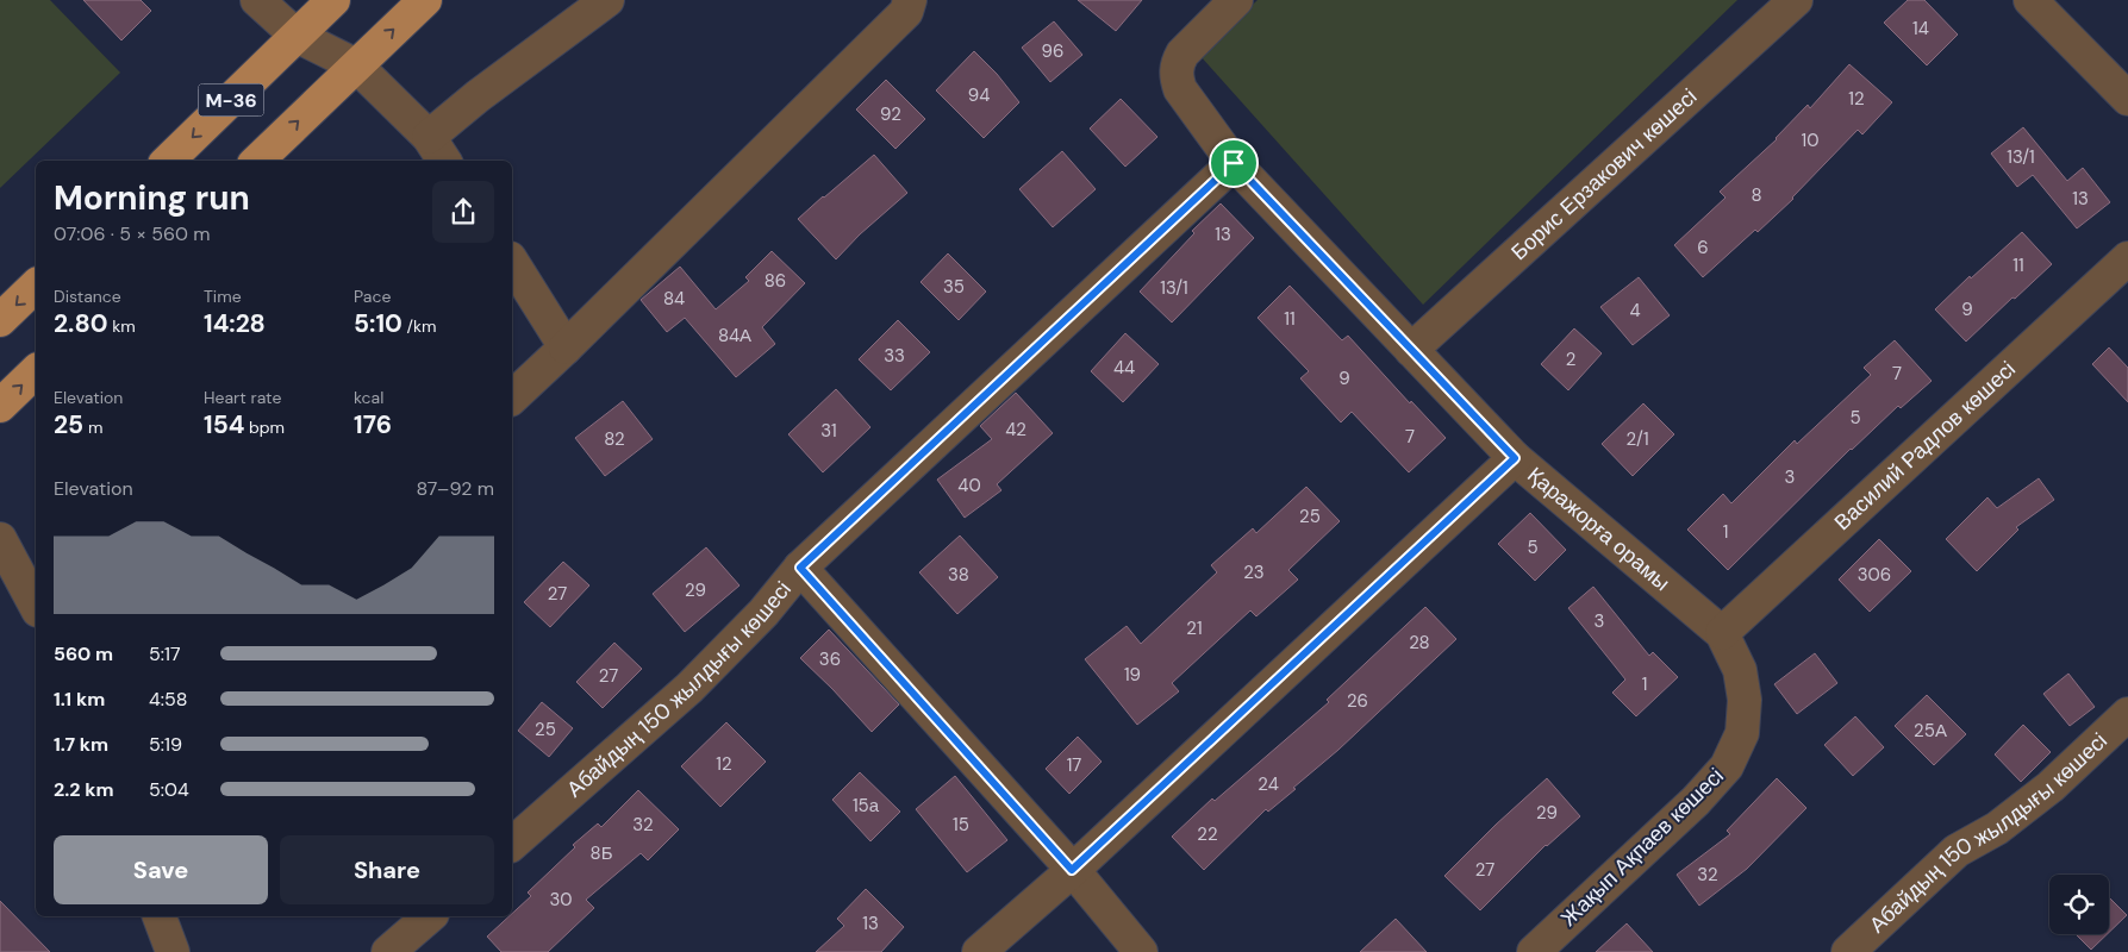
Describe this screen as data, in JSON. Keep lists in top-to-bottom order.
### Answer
{
  "streets": {
    "main road": ["M-36"],
    "street": [
      "Борис Ерзакович көшесі",
      "Василий Радлов көшесі",
      "Қаражорға орамы",
      "Абайдың 150 жылдығы көшесі",
      "Жақып Ақпаев көшесі"
    ]
  },
  "crossings": [
    ["Борис Ерзакович көшесі", "Қаражорға орамы"],
    ["Василий Радлов көшесі", "Қаражорға орамы"],
    ["Василий Радлов көшесі", "Жақып Ақпаев көшесі"],
    ["Қаражорға орамы", "Абайдың 150 жылдығы көшесі"],
    ["Қаражорға орамы", "Жақып Ақпаев көшесі"]
  ],
  "house_numbers": [
    "14",
    "96",
    "94",
    "12",
    "92",
    "10",
    "13/1",
    "8",
    "13",
    "13",
    "6",
    "11",
    "86",
    "35",
    "13/1",
    "84",
    "9",
    "4",
    "11",
    "84А",
    "33",
    "2",
    "44",
    "7",
    "9",
    "5",
    "42",
    "31",
    "7",
    "82",
    "2/1",
    "3",
    "40",
    "25",
    "1",
    "5",
    "23",
    "38",
    "306",
    "29",
    "27",
    "3",
    "21",
    "28",
    "36",
    "19",
    "27",
    "1",
    "26",
    "25",
    "25А",
    "12",
    "17",
    "24",
    "15а",
    "29",
    "32",
    "15",
    "22",
    "8Б",
    "27",
    "32",
    "30",
    "13"
  ],
  "page": {
    "heading": ["Morning run", "07:06 · 5 × 560 m"],
    "stats": [
      ["Distance", "2.80 km"],
      ["Time", "14:28"],
      ["Pace", "5:10 /km"],
      ["Elevation", "25 m"],
      ["Heart rate", "154 bpm"],
      ["kcal", "176"]
    ],
    "chart": ["Elevation", "87–92 m"],
    "list": [
      {
        "name": "560 m",
        "note": "5:17"
      },
      {
        "name": "1.1 km",
        "note": "4:58"
      },
      {
        "name": "1.7 km",
        "note": "5:19"
      },
      {
        "name": "2.2 km",
        "note": "5:04"
      }
    ],
    "buttons": ["Save", "Share"]
  }
}
